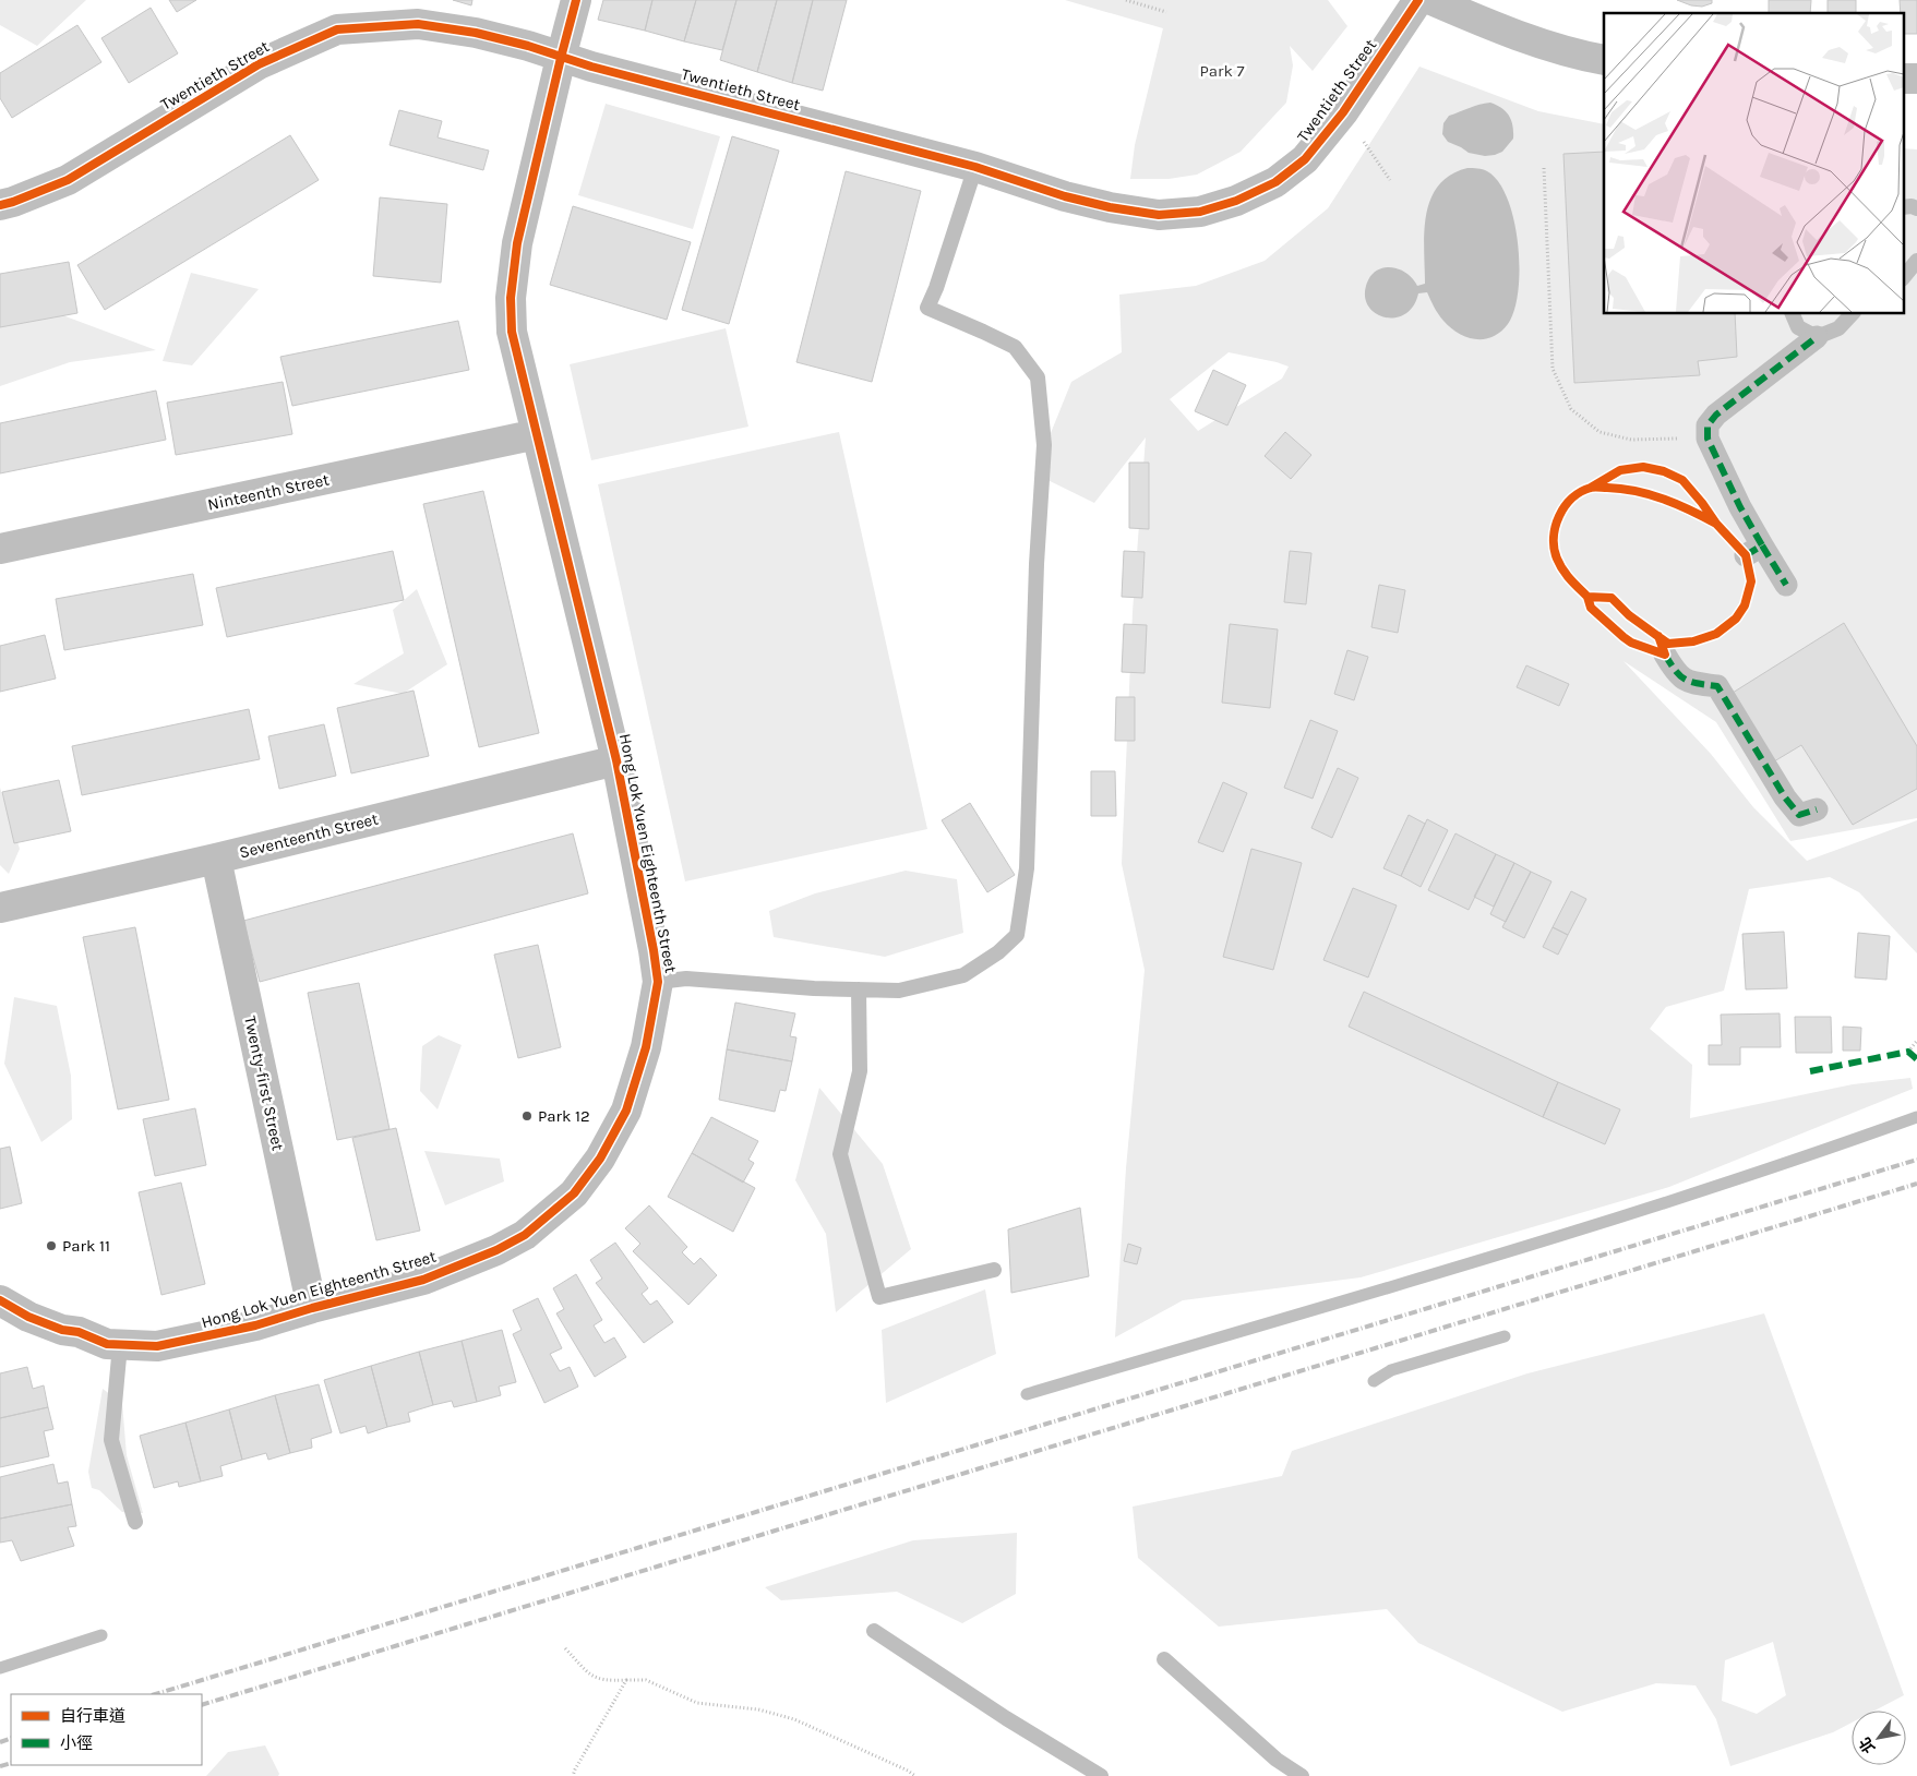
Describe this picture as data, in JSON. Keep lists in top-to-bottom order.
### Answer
{
  "streets": {
    "street": [
      "Twentieth Street",
      "Ninteenth Street",
      "Seventeenth Street",
      "Hong Lok Yuen Eighteenth Street",
      "Twenty-first Street"
    ]
  },
  "crossings": [
    ["Twentieth Street", "Hong Lok Yuen Eighteenth Street"],
    ["Ninteenth Street", "Hong Lok Yuen Eighteenth Street"],
    ["Seventeenth Street", "Hong Lok Yuen Eighteenth Street"],
    ["Seventeenth Street", "Twenty-first Street"],
    ["Hong Lok Yuen Eighteenth Street", "Twenty-first Street"]
  ],
  "parks": ["Park 7"],
  "places": ["Park 12", "Park 11"],
  "legend": ["自行車道", "小徑"],
  "north": "bottom left"
}
